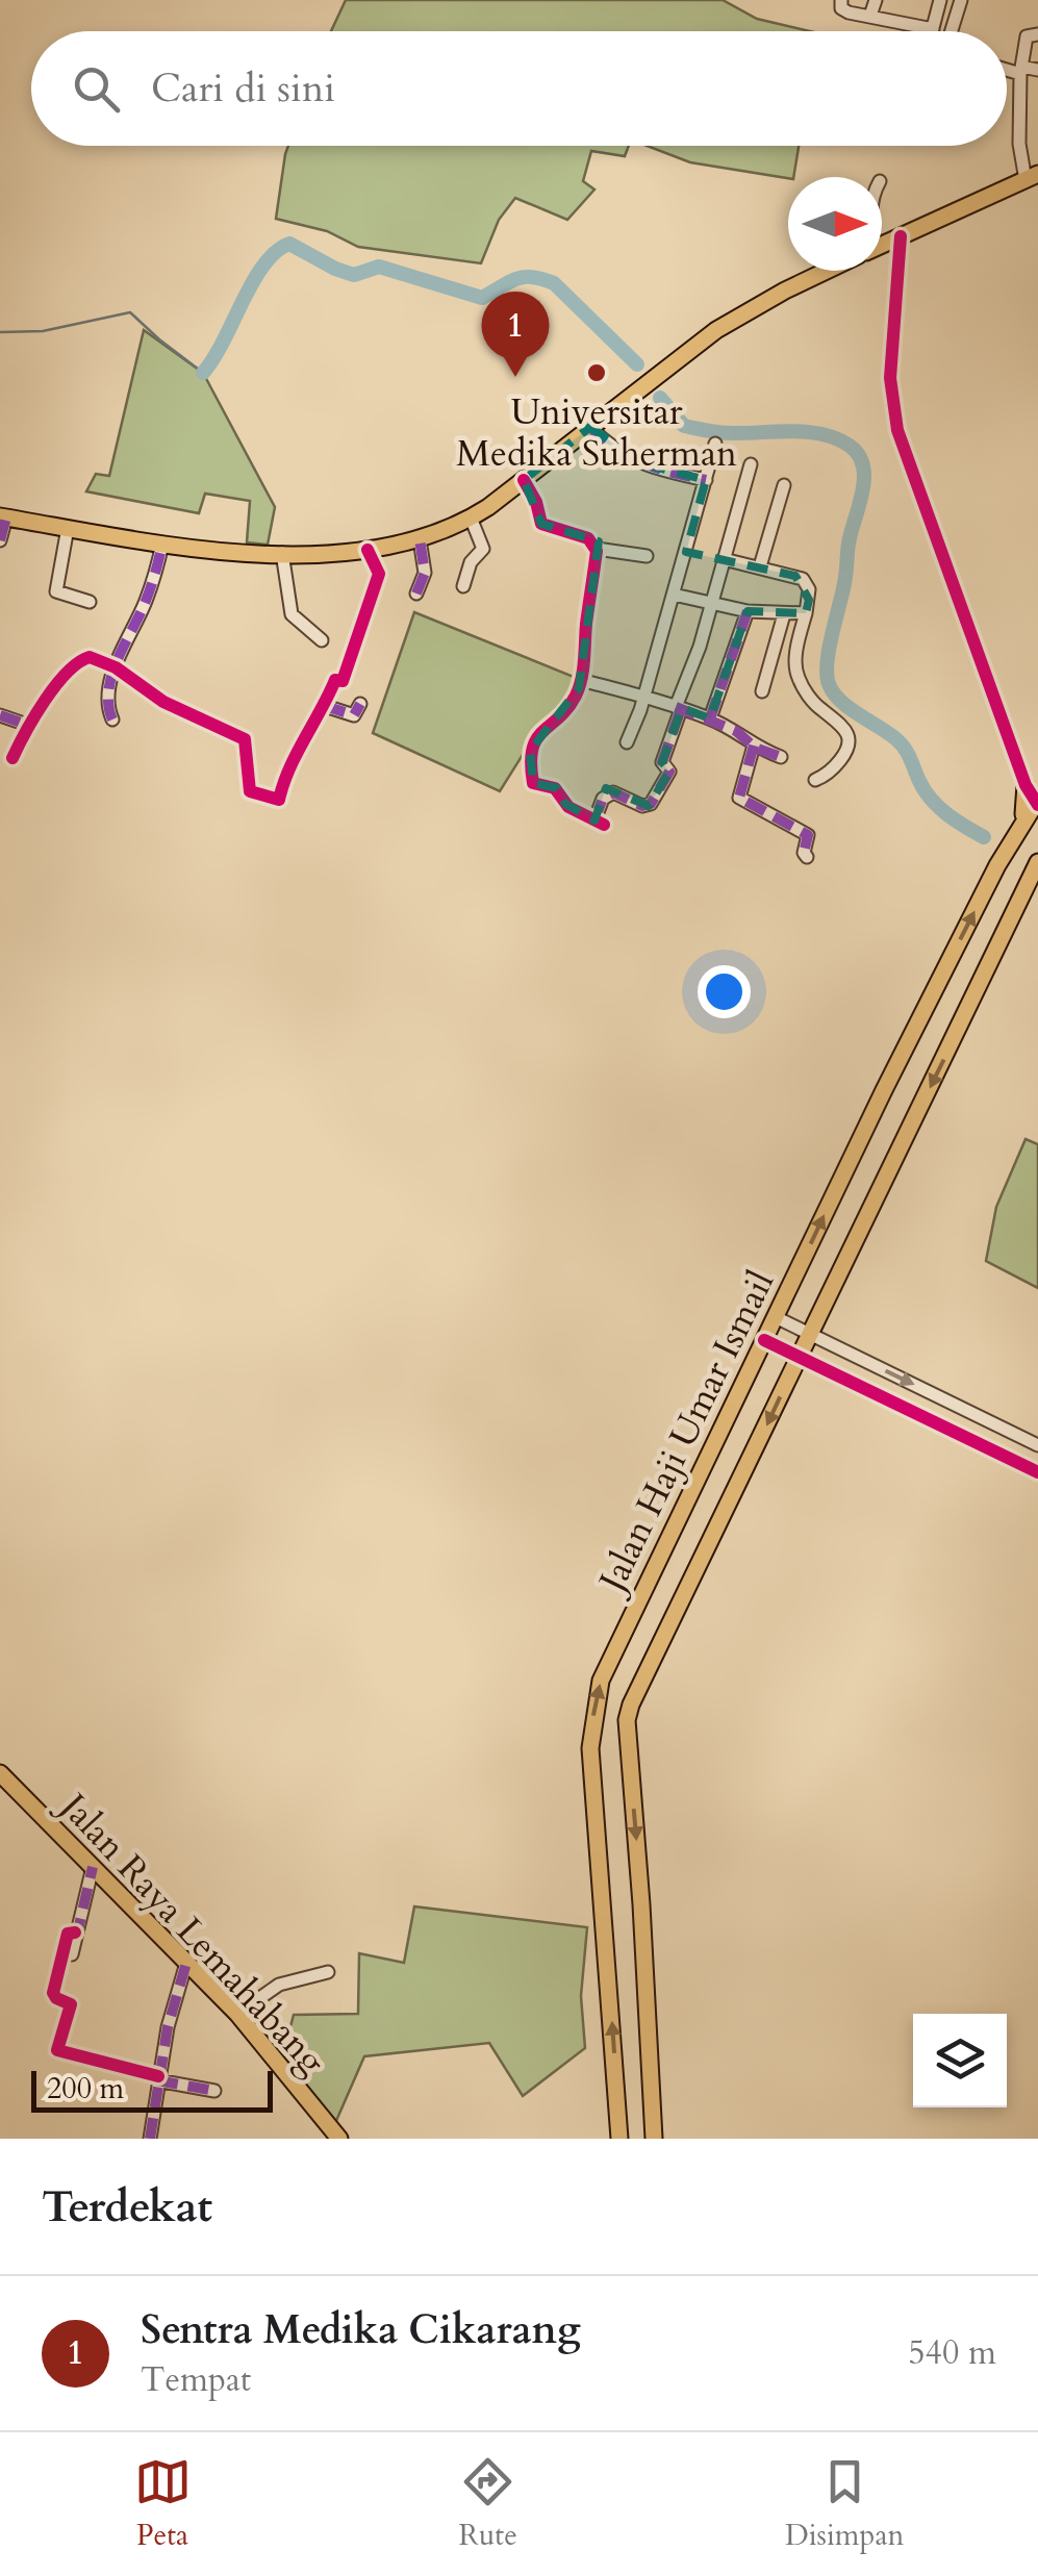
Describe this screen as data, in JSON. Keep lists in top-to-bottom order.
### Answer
{
  "streets": {
    "main road": ["Jalan Haji Umar Ismail", "Jalan Raya Lemahabang"]
  },
  "places": ["Universitar Medika Suherman"],
  "scale_bar": "200 m",
  "north": "right",
  "page": {
    "search": "Cari di sini",
    "pins": "1",
    "scale": "200 m",
    "heading": "Terdekat",
    "list": [
      {
        "mark": "1",
        "name": "Sentra Medika Cikarang",
        "note": "Tempat",
        "value": "540 m"
      }
    ],
    "nav": ["Peta", "Rute", "Disimpan"]
  }
}
